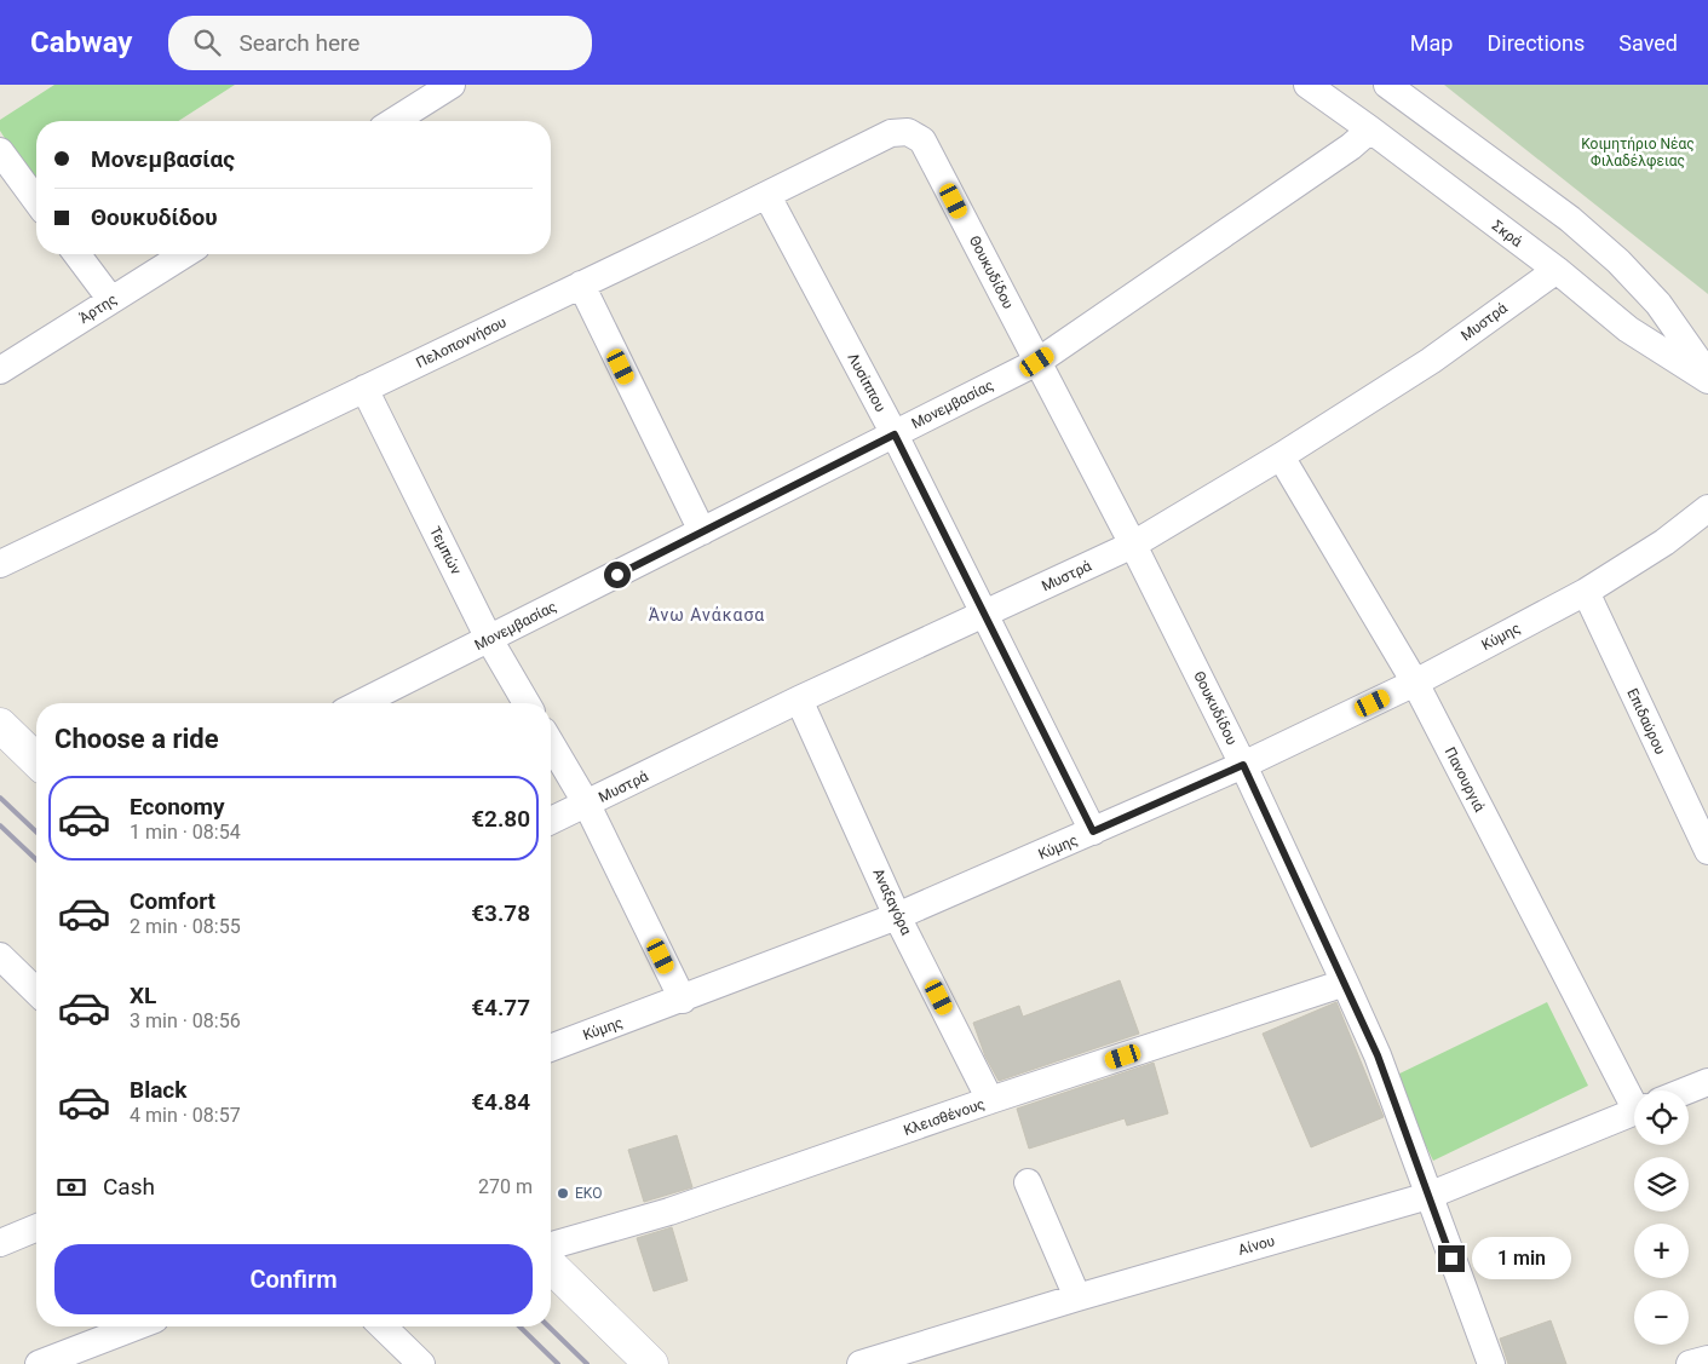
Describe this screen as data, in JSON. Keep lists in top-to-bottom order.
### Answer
{
  "streets": {
    "street": [
      "Σκρά",
      "Θουκυδίδου",
      "Άρτης",
      "Μυστρά",
      "Πελοποννήσου",
      "Λυσίππου",
      "Μονεμβασίας",
      "Τεμπών",
      "Κύμης",
      "Επιδαύρου",
      "Πανουργιά",
      "Αναξαγόρα",
      "Κλεισθένους",
      "Αίνου"
    ]
  },
  "crossings": [
    ["Σκρά", "Μυστρά"],
    ["Σκρά", "Μονεμβασίας"],
    ["Θουκυδίδου", "Μυστρά"],
    ["Θουκυδίδου", "Πελοποννήσου"],
    ["Θουκυδίδου", "Μονεμβασίας"],
    ["Θουκυδίδου", "Κύμης"],
    ["Θουκυδίδου", "Κλεισθένους"],
    ["Θουκυδίδου", "Αίνου"],
    ["Μυστρά", "Λυσίππου"],
    ["Μυστρά", "Πανουργιά"],
    ["Μυστρά", "Αναξαγόρα"],
    ["Πελοποννήσου", "Λυσίππου"],
    ["Πελοποννήσου", "Τεμπών"],
    ["Λυσίππου", "Μονεμβασίας"],
    ["Λυσίππου", "Κύμης"],
    ["Μονεμβασίας", "Τεμπών"],
    ["Κύμης", "Επιδαύρου"],
    ["Κύμης", "Πανουργιά"],
    ["Κύμης", "Αναξαγόρα"],
    ["Αναξαγόρα", "Κλεισθένους"]
  ],
  "districts": ["Άνω Ανάκασα"],
  "parks": ["Κοιμητήριο Νέας Φιλαδέλφειας"],
  "places": ["EKO"],
  "page": {
    "header": "Cabway",
    "search": "Search here",
    "nav": ["Map", "Directions", "Saved"],
    "banner": ["Μονεμβασίας", "Θουκυδίδου"],
    "heading": "Choose a ride",
    "list": [
      {
        "name": "Economy",
        "note": "1 min · 08:54",
        "value": "€2.80"
      },
      {
        "name": "Comfort",
        "note": "2 min · 08:55",
        "value": "€3.78"
      },
      {
        "name": "XL",
        "note": "3 min · 08:56",
        "value": "€4.77"
      },
      {
        "name": "Black",
        "note": "4 min · 08:57",
        "value": "€4.84"
      }
    ],
    "map_buttons": ["+", "−"],
    "pay": ["Cash", "270 m"],
    "buttons": "Confirm",
    "bubble": "1 min"
  }
}
